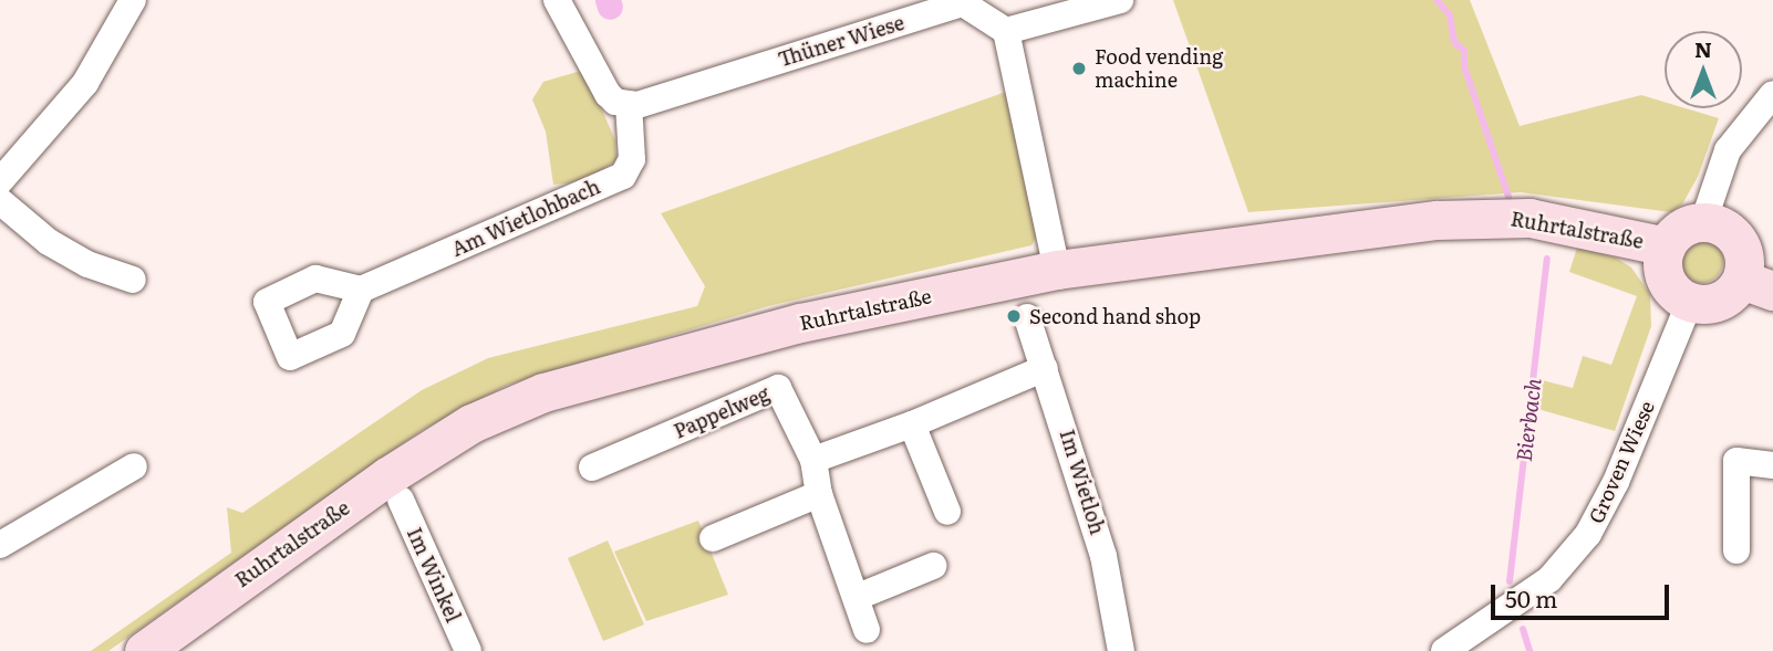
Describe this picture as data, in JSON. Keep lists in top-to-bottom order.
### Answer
{
  "streets": {
    "main road": ["Ruhrtalstraße"],
    "street": [
      "Thüner Wiese",
      "Am Wietlohbach",
      "Pappelweg",
      "Groven Wiese",
      "Im Wietloh",
      "Im Winkel"
    ]
  },
  "crossings": [
    ["Thüner Wiese", "Am Wietlohbach"],
    ["Ruhrtalstraße", "Groven Wiese"]
  ],
  "water": ["Bierbach"],
  "places": ["Food vending machine", "Second hand shop"],
  "scale_bar": "50 m",
  "north": "top"
}
